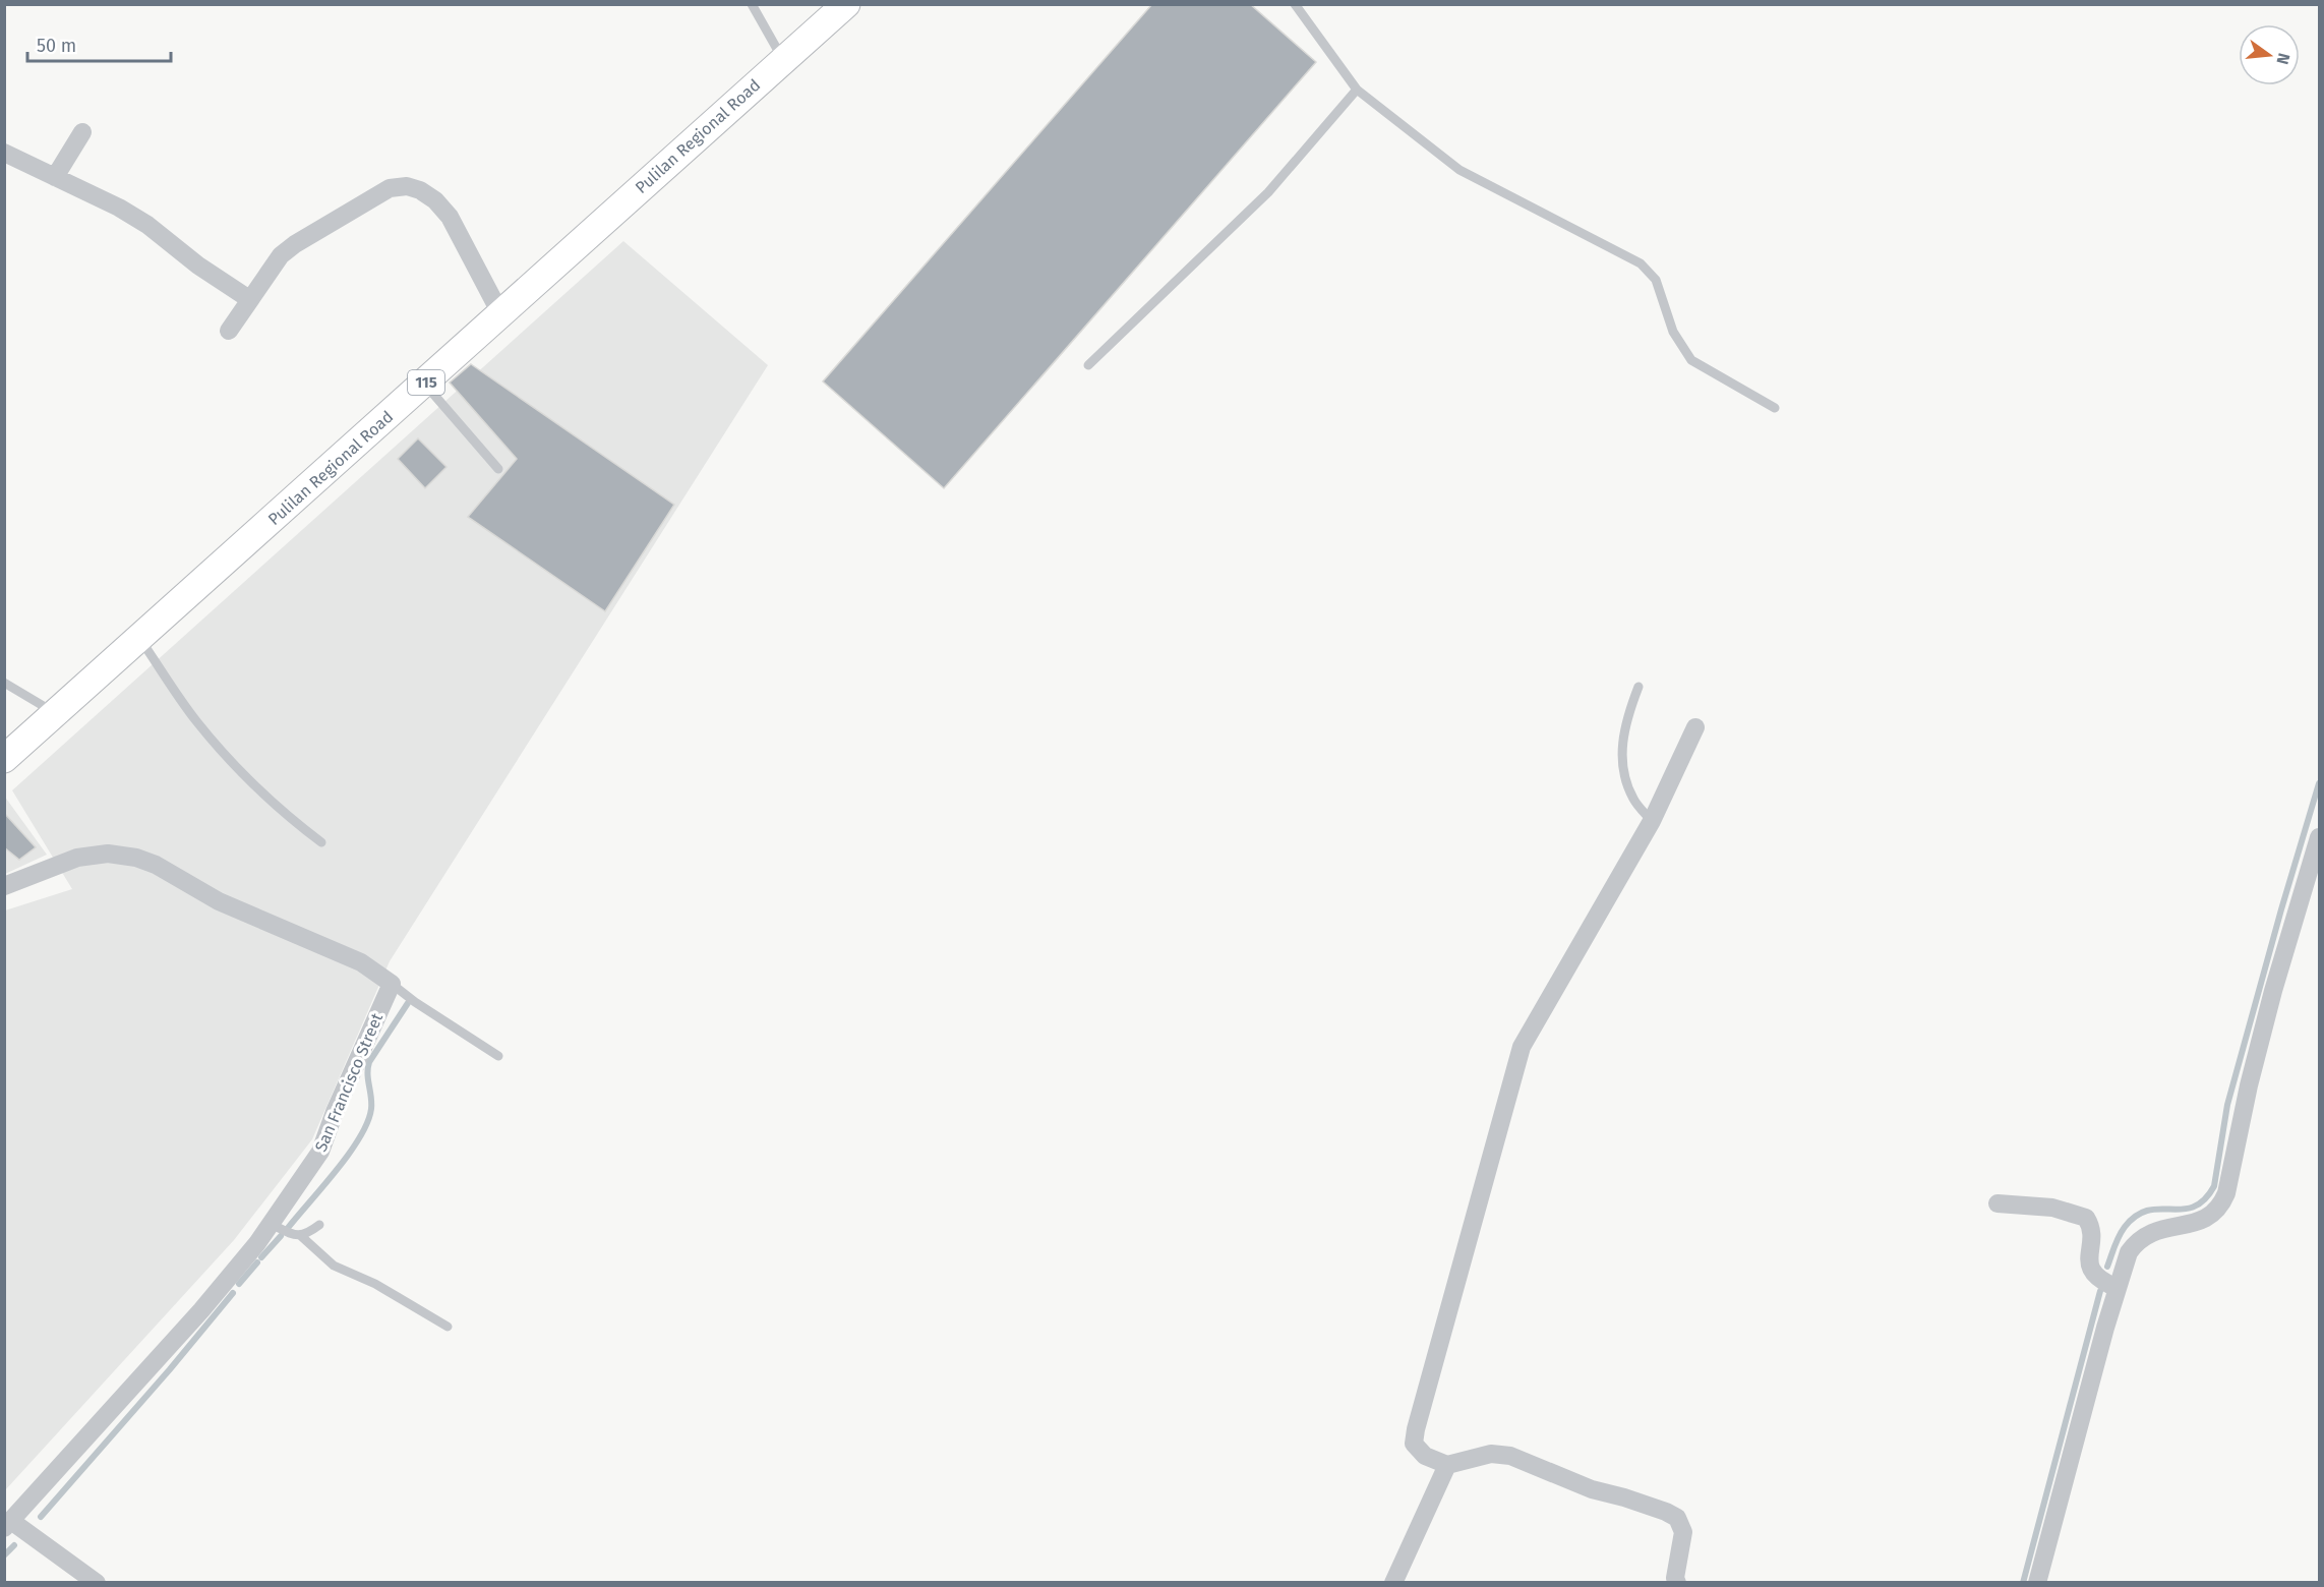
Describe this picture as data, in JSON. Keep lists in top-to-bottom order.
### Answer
{
  "streets": {
    "main road": ["Pulilan Regional Road", "115"],
    "street": ["San Francisco Street"]
  },
  "scale_bar": "50 m",
  "north": "right"
}
